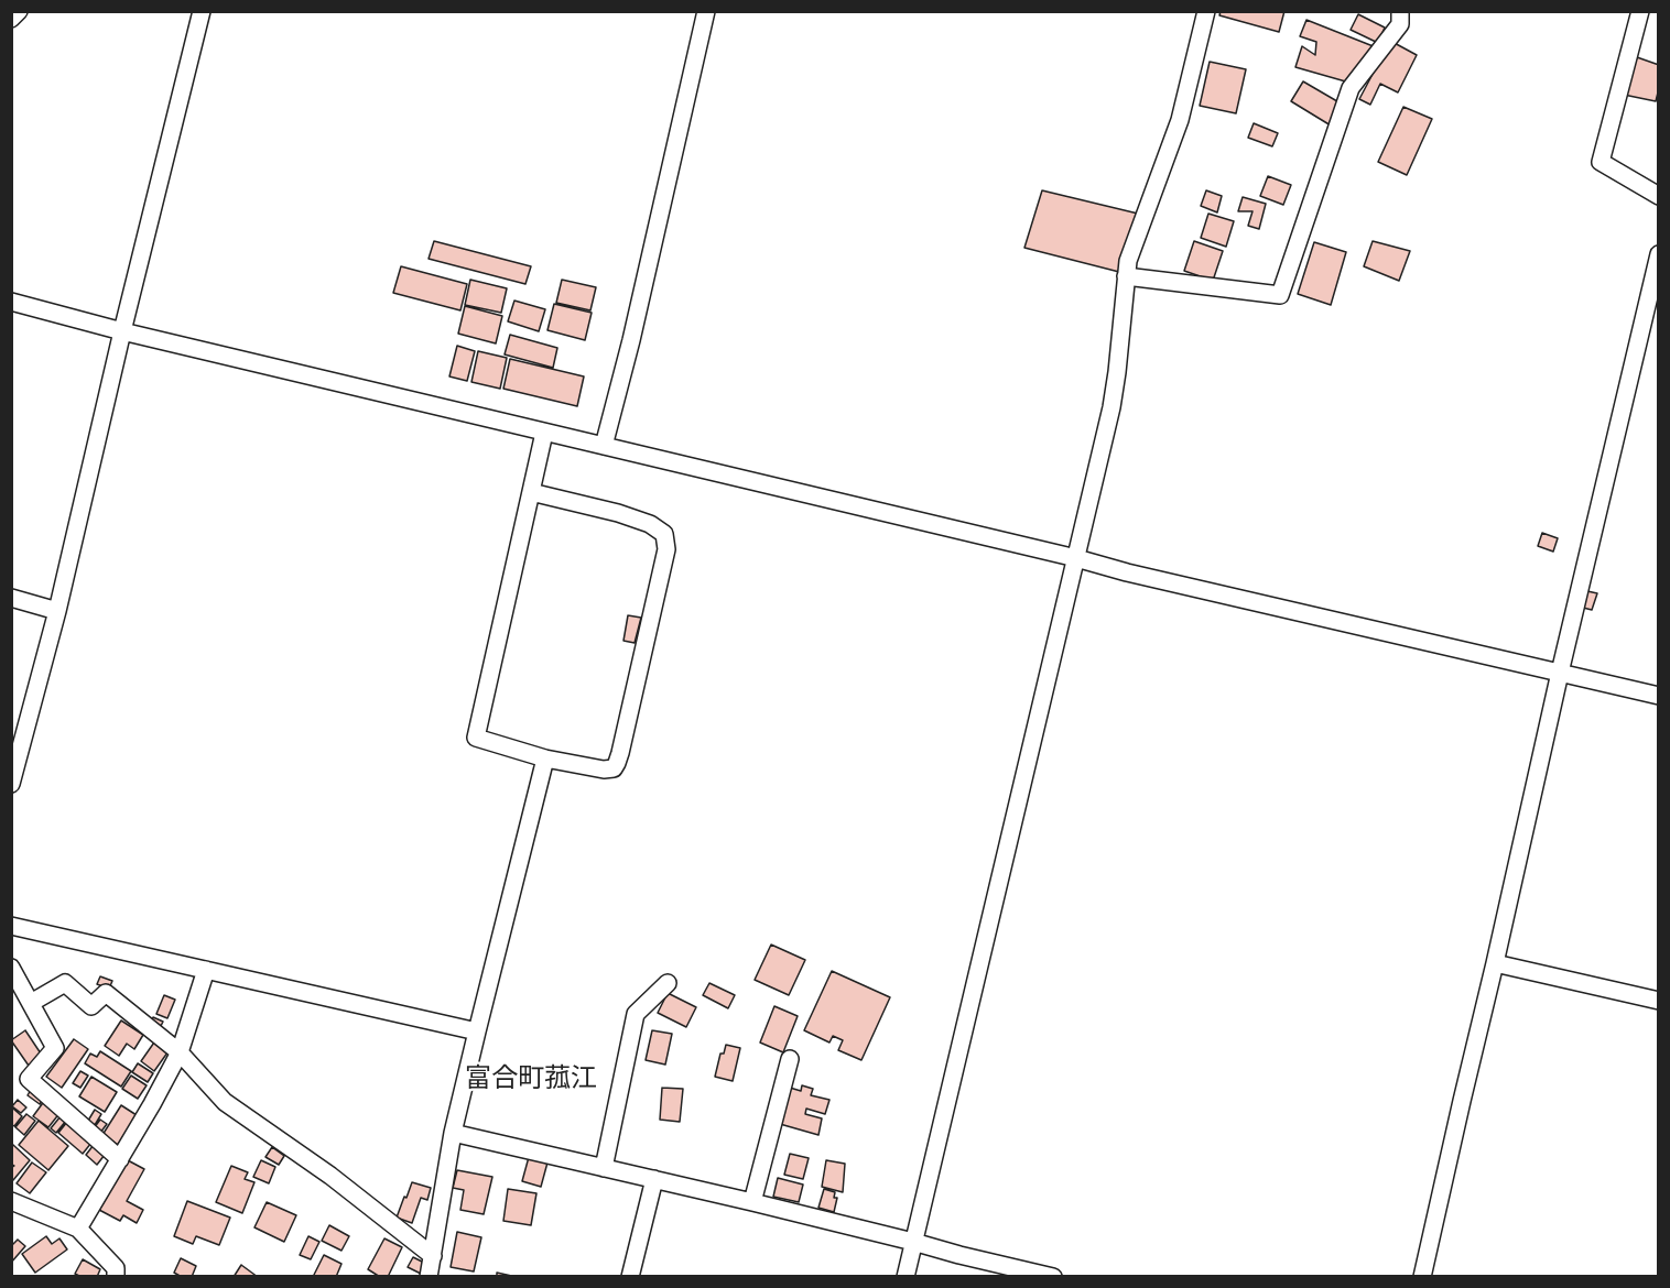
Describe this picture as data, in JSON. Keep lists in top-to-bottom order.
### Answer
{
  "districts": ["富合町菰江"]
}
